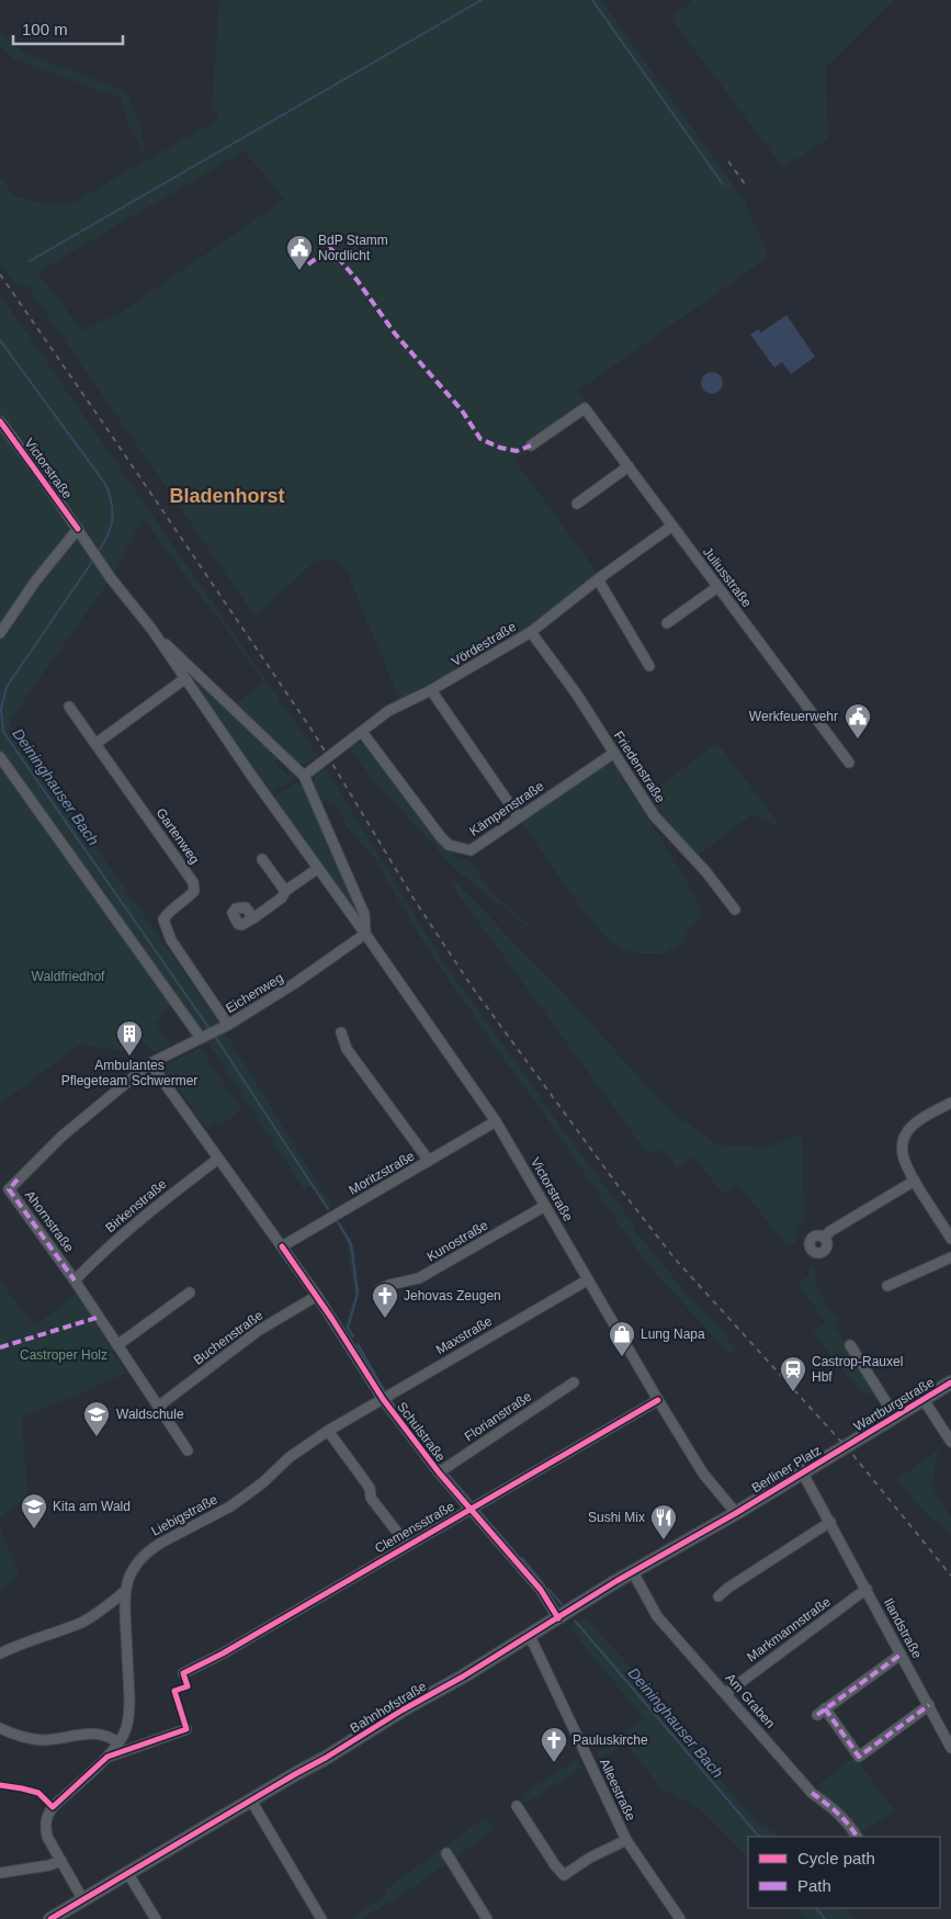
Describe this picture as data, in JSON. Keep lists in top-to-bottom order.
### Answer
{
  "streets": {
    "main road": ["Wartburgstraße", "Berliner Platz", "Bahnhofstraße"],
    "street": [
      "Victorstraße",
      "Juliusstraße",
      "Vördestraße",
      "Friedenstraße",
      "Kämpenstraße",
      "Gartenweg",
      "Eichenweg",
      "Moritzstraße",
      "Birkenstraße",
      "Ahornstraße",
      "Kunostraße",
      "Maxstraße",
      "Buchenstraße",
      "Florianstraße",
      "Schulstraße",
      "Liebigstraße",
      "Clemensstraße",
      "Ilandstraße",
      "Markmannstraße",
      "Am Graben",
      "Alleestraße"
    ]
  },
  "crossings": [
    ["Victorstraße", "Vördestraße"],
    ["Victorstraße", "Eichenweg"],
    ["Victorstraße", "Moritzstraße"],
    ["Victorstraße", "Kunostraße"],
    ["Victorstraße", "Maxstraße"],
    ["Victorstraße", "Berliner Platz"],
    ["Victorstraße", "Clemensstraße"],
    ["Victorstraße", "Bahnhofstraße"],
    ["Juliusstraße", "Vördestraße"],
    ["Vördestraße", "Friedenstraße"],
    ["Vördestraße", "Kämpenstraße"],
    ["Friedenstraße", "Kämpenstraße"],
    ["Gartenweg", "Eichenweg"],
    ["Eichenweg", "Ahornstraße"],
    ["Eichenweg", "Schulstraße"],
    ["Moritzstraße", "Schulstraße"],
    ["Birkenstraße", "Ahornstraße"],
    ["Birkenstraße", "Schulstraße"],
    ["Ahornstraße", "Buchenstraße"],
    ["Ahornstraße", "Schulstraße"],
    ["Maxstraße", "Schulstraße"],
    ["Maxstraße", "Liebigstraße"],
    ["Buchenstraße", "Schulstraße"],
    ["Wartburgstraße", "Berliner Platz"],
    ["Florianstraße", "Schulstraße"],
    ["Schulstraße", "Liebigstraße"],
    ["Schulstraße", "Clemensstraße"],
    ["Schulstraße", "Bahnhofstraße"],
    ["Berliner Platz", "Ilandstraße"],
    ["Berliner Platz", "Bahnhofstraße"],
    ["Liebigstraße", "Bahnhofstraße"],
    ["Ilandstraße", "Markmannstraße"],
    ["Markmannstraße", "Am Graben"],
    ["Am Graben", "Bahnhofstraße"],
    ["Bahnhofstraße", "Alleestraße"]
  ],
  "districts": ["Bladenhorst"],
  "water": ["Deininghauser Bach"],
  "parks": ["Waldfriedhof", "Castroper Holz"],
  "places": {
    "public building": ["BdP Stamm Nordlicht", "Werkfeuerwehr"],
    "building": ["Ambulantes Pflegeteam Schwermer"],
    "church": ["Jehovas Zeugen", "Pauluskirche"],
    "shop": ["Lung Napa"],
    "station": ["Castrop-Rauxel Hbf"],
    "school or university": ["Waldschule", "Kita am Wald"],
    "restaurant": ["Sushi Mix"]
  },
  "legend": ["Cycle path", "Path"],
  "scale_bar": "100 m"
}
